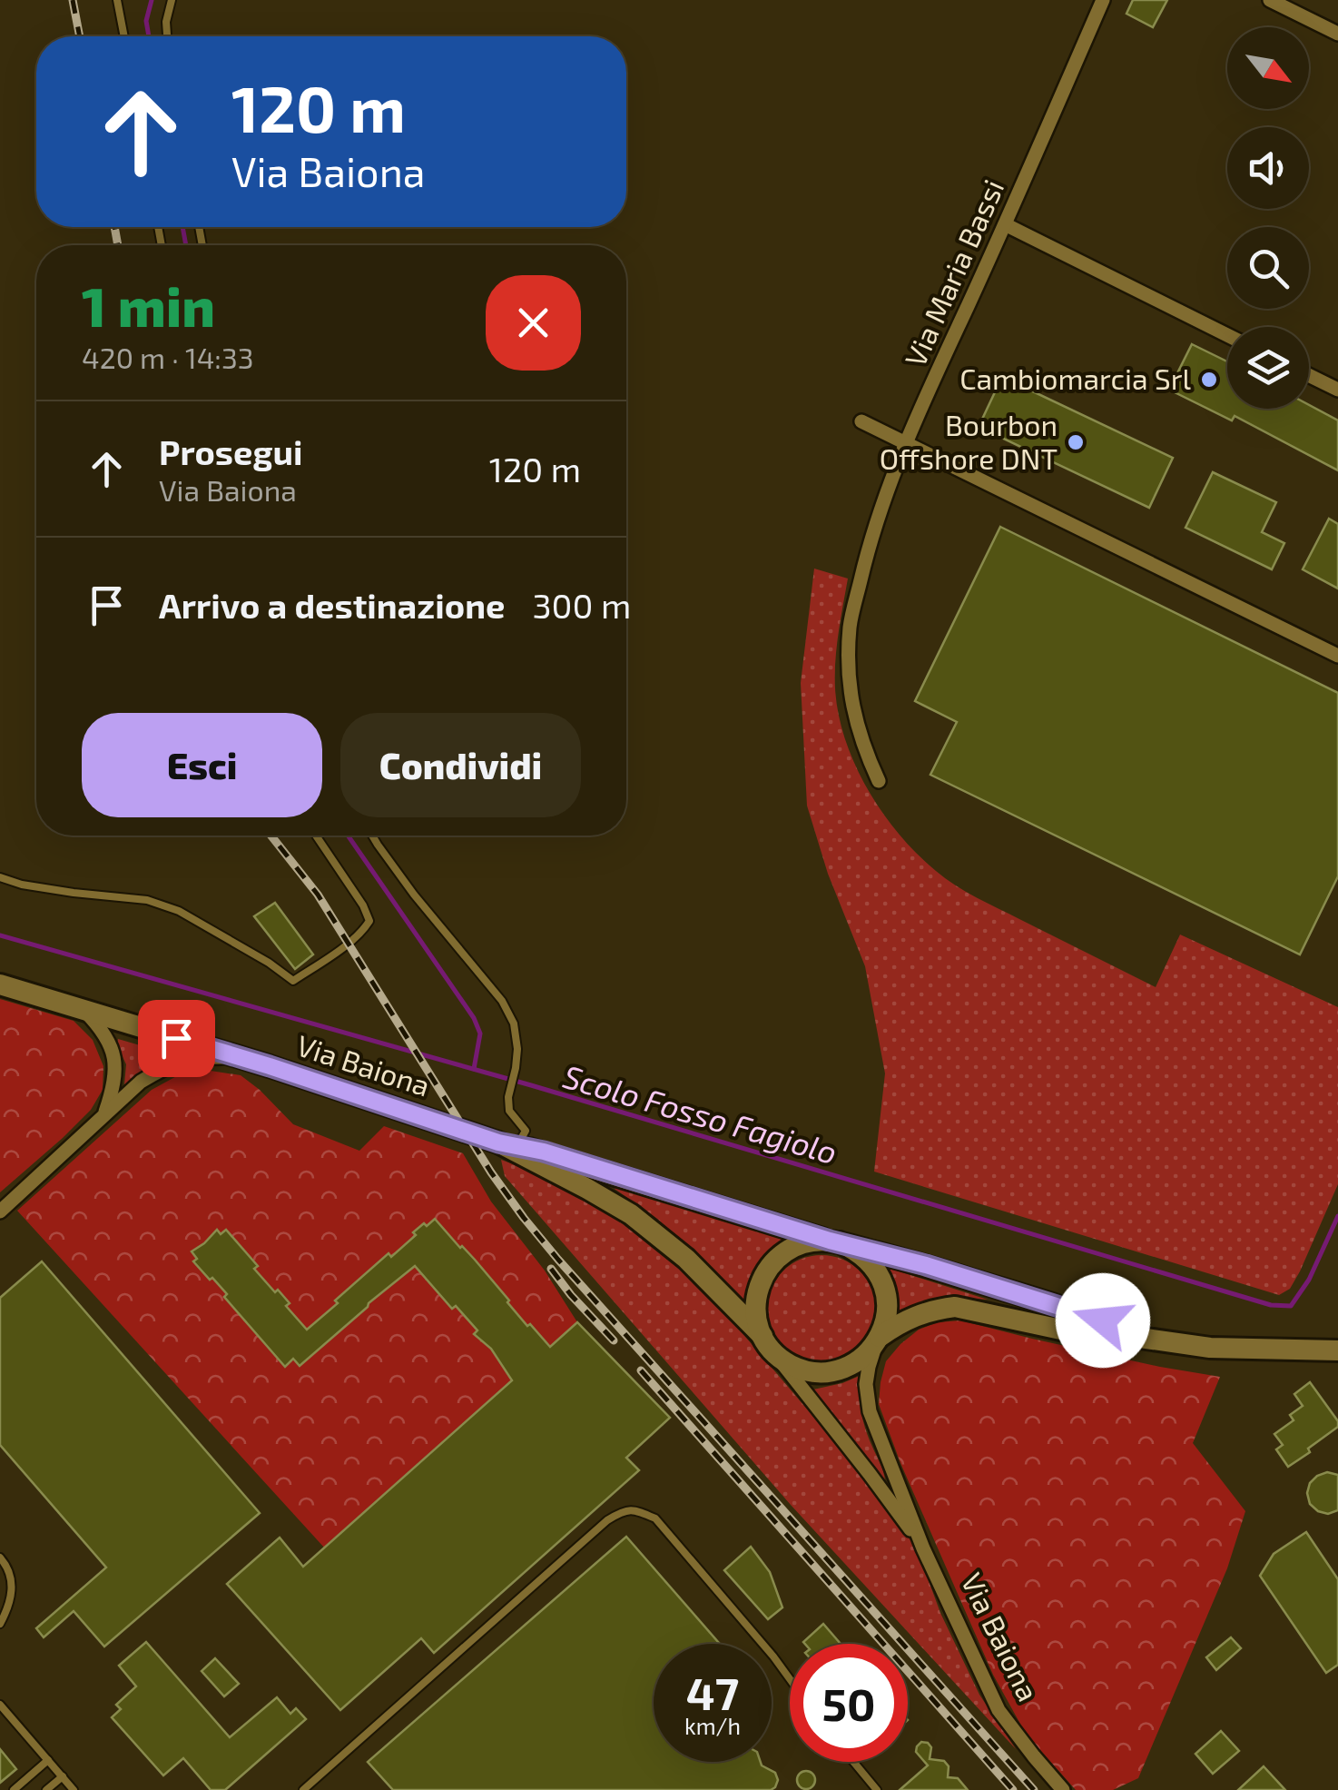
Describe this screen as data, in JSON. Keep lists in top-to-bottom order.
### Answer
{
  "streets": {
    "main road": ["Via Baiona"],
    "street": ["Via Maria Bassi"]
  },
  "water": ["Scolo Fosso Fagiolo"],
  "places": ["Cambiomarcia Srl", "Bourbon Offshore DNT"],
  "north": "bottom right",
  "page": {
    "turn": ["120 m", "Via Baiona"],
    "heading": ["1 min", "420 m · 14:33"],
    "list": [
      {
        "name": "Prosegui",
        "note": "Via Baiona",
        "value": "120 m"
      },
      {
        "name": "Arrivo a destinazione",
        "value": "300 m"
      }
    ],
    "buttons": ["Esci", "Condividi"],
    "speed": "47 km/h",
    "limit": "50"
  }
}
